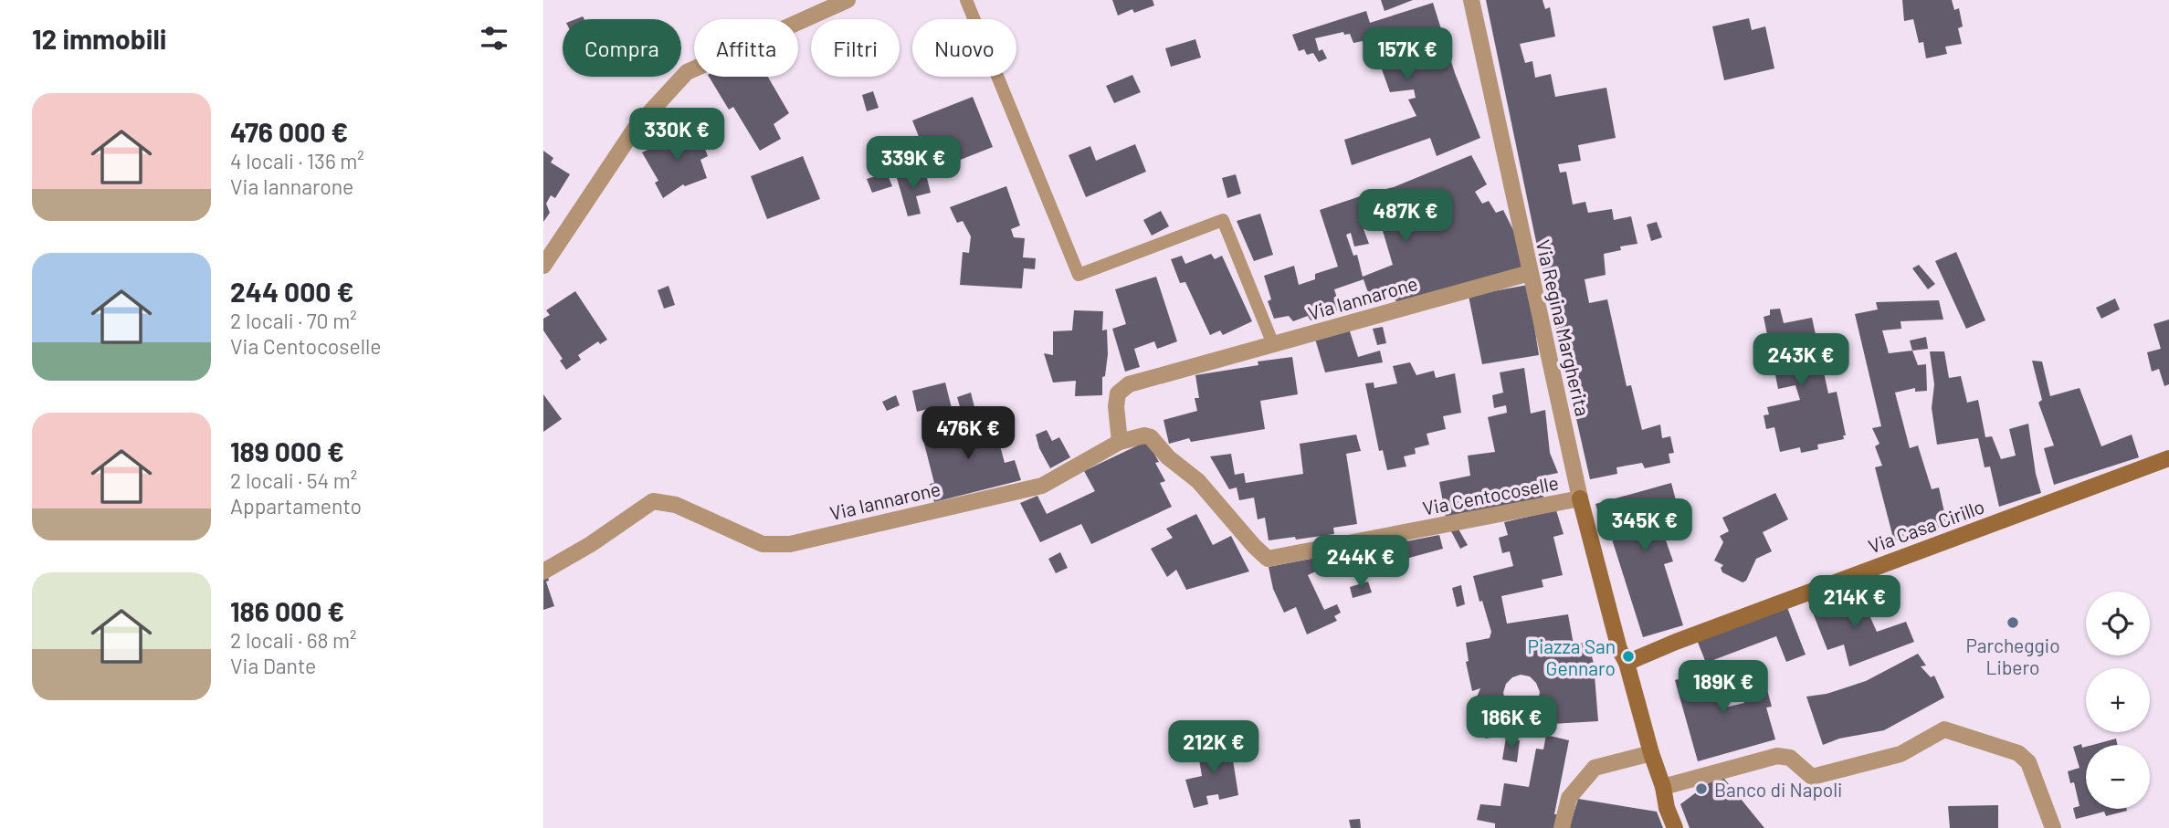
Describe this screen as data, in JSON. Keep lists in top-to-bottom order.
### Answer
{
  "streets": {
    "street": [
      "Via Iannarone",
      "Via Regina Margherita",
      "Via Centocoselle",
      "Via Casa Cirillo"
    ]
  },
  "crossings": [
    ["Via Iannarone", "Via Regina Margherita"],
    ["Via Iannarone", "Via Centocoselle"],
    ["Via Regina Margherita", "Via Centocoselle"],
    ["Via Regina Margherita", "Via Casa Cirillo"]
  ],
  "places": ["Parcheggio Libero", "Piazza San Gennaro", "Banco di Napoli"],
  "page": {
    "heading": "12 immobili",
    "chip": [
      "Compra",
      "Affitta",
      "Filtri",
      "Nuovo"
    ],
    "price": [
      "157K €",
      "330K €",
      "339K €",
      "487K €",
      "243K €",
      "476K €",
      "345K €",
      "244K €",
      "214K €",
      "189K €",
      "186K €",
      "212K €"
    ],
    "list": [
      {
        "name": "476 000 €",
        "note": "4 locali · 136 m² · Via Iannarone"
      },
      {
        "name": "244 000 €",
        "note": "2 locali · 70 m² · Via Centocoselle"
      },
      {
        "name": "189 000 €",
        "note": "2 locali · 54 m² · Appartamento"
      },
      {
        "name": "186 000 €",
        "note": "2 locali · 68 m² · Via Dante"
      }
    ],
    "map_buttons": ["+", "−"]
  }
}
